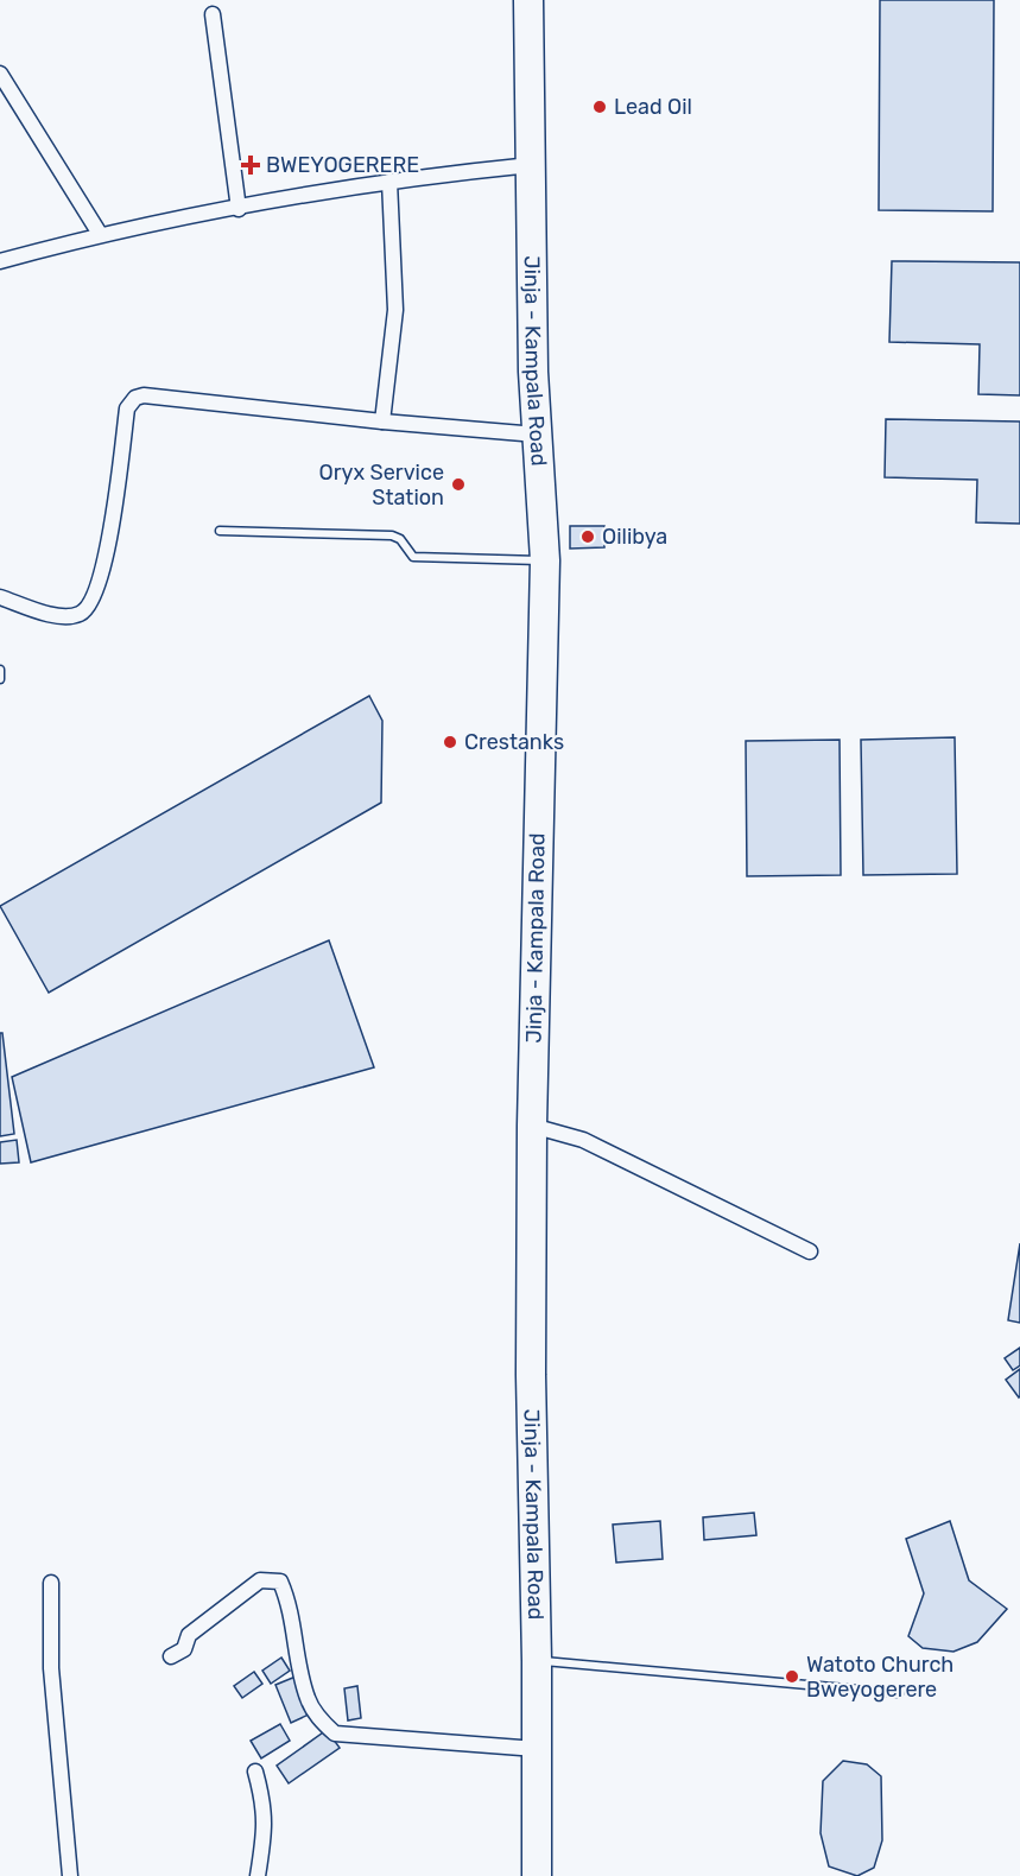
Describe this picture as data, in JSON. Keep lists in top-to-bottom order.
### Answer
{
  "streets": {
    "highway": ["Jinja - Kampala Road"]
  },
  "places": {
    "other": [
      "Lead Oil",
      "Oryx Service Station",
      "Oilibya",
      "Crestanks",
      "Watoto Church Bweyogerere"
    ],
    "health": ["BWEYOGERERE"]
  }
}
